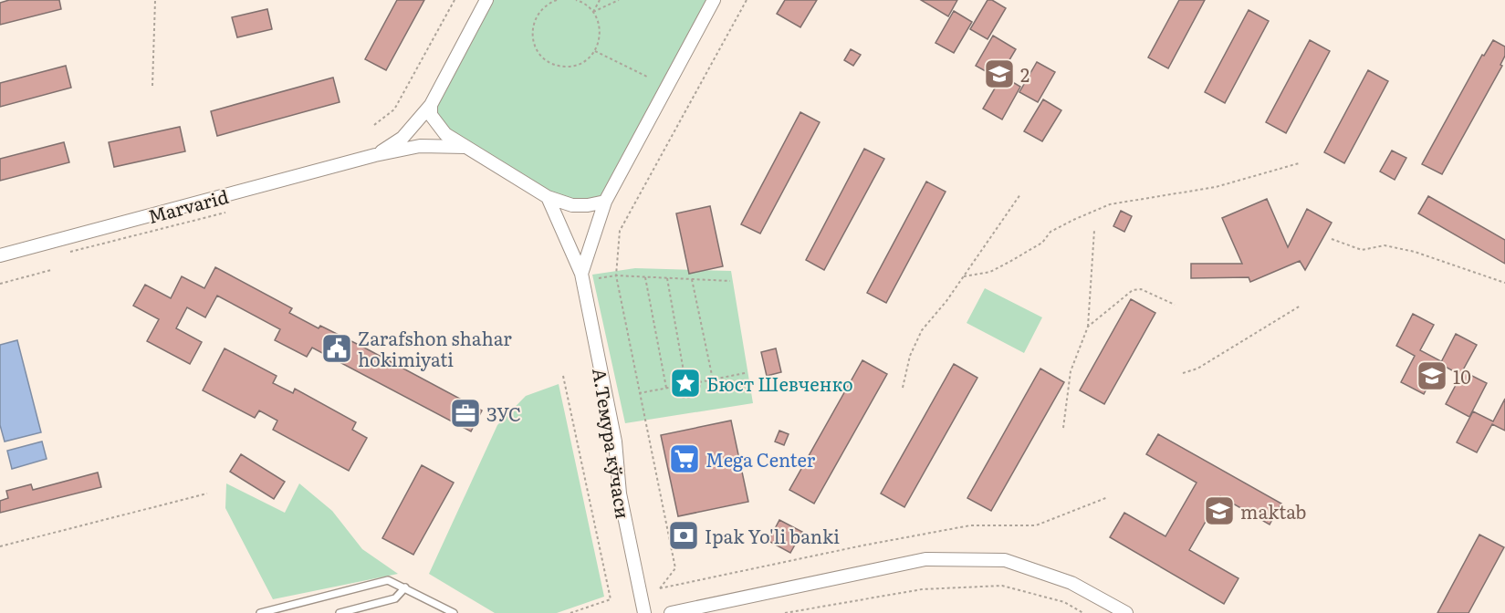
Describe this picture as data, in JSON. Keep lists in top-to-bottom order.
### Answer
{
  "streets": {
    "street": ["Marvarid", "А.Темура кўчаси"]
  },
  "places": {
    "school or university": ["2", "10", "maktab"],
    "public building": ["Zarafshon shahar hokimiyati"],
    "place": ["Бюст Шевченко"],
    "office": ["ЗУС"],
    "supermarket": ["Mega Center"],
    "bank": ["Ipak Yo'li banki"]
  }
}
